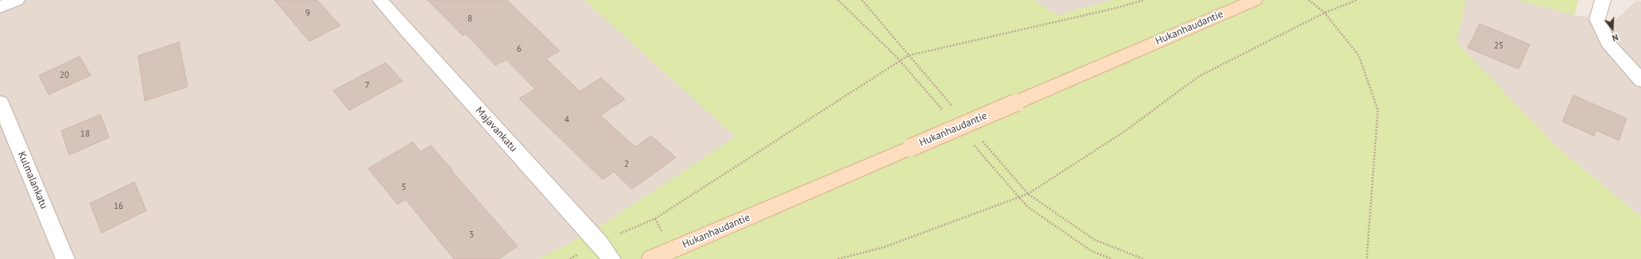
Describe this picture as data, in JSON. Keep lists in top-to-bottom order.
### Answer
{
  "streets": {
    "main road": ["Hukanhaudantie"],
    "street": ["Majavankatu", "Kulmalankatu"]
  },
  "house_numbers": [
    "9",
    "8",
    "25",
    "6",
    "20",
    "7",
    "4",
    "18",
    "2",
    "5",
    "16",
    "3"
  ],
  "north": "bottom"
}
